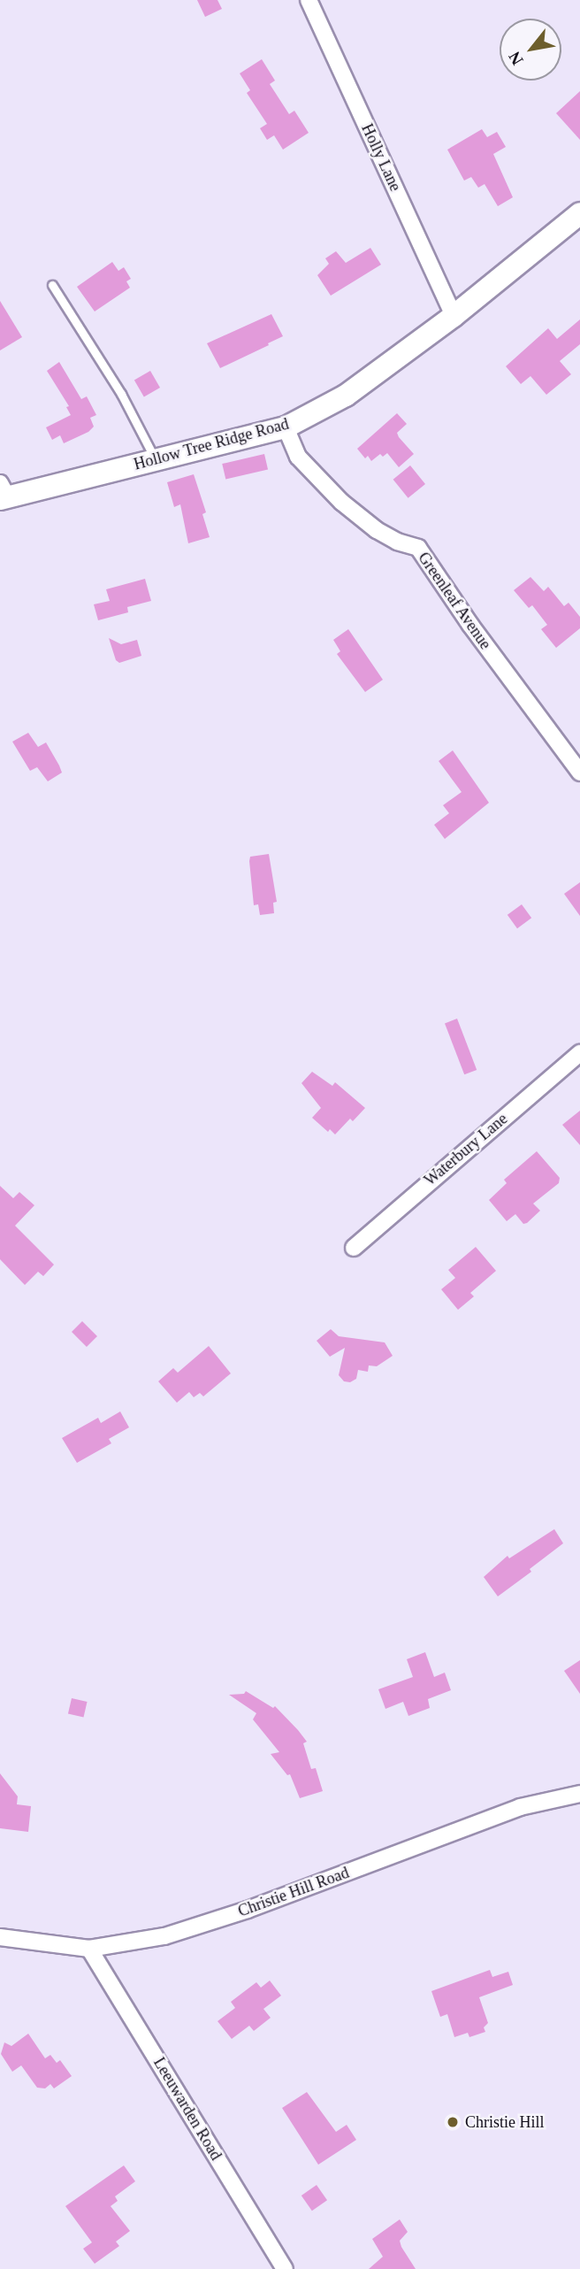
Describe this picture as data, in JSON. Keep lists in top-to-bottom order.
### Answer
{
  "streets": {
    "street": [
      "Holly Lane",
      "Hollow Tree Ridge Road",
      "Greenleaf Avenue",
      "Waterbury Lane",
      "Christie Hill Road",
      "Leeuwarden Road"
    ]
  },
  "crossings": [
    ["Holly Lane", "Hollow Tree Ridge Road"],
    ["Hollow Tree Ridge Road", "Greenleaf Avenue"],
    ["Christie Hill Road", "Leeuwarden Road"]
  ],
  "places": ["Christie Hill"],
  "north": "bottom left"
}
